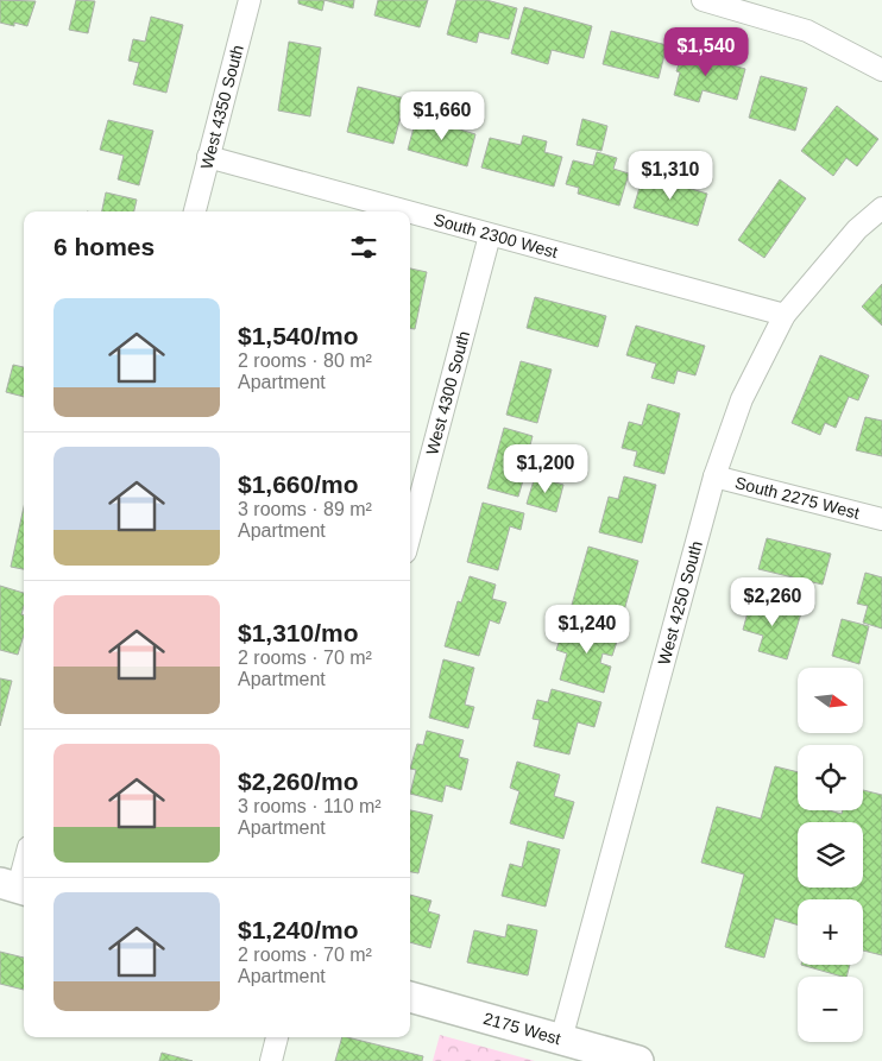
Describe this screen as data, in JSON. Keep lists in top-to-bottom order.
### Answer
{
  "streets": {
    "street": [
      "West 4350 South",
      "South 2300 West",
      "West 4300 South",
      "South 2275 West",
      "West 4250 South",
      "2175 West"
    ]
  },
  "crossings": [
    ["West 4350 South", "South 2300 West"],
    ["South 2300 West", "West 4300 South"],
    ["South 2300 West", "West 4250 South"],
    ["South 2275 West", "West 4250 South"],
    ["West 4250 South", "2175 West"]
  ],
  "north": "right",
  "page": {
    "price": [
      "$1,540",
      "$1,660",
      "$1,310",
      "$1,200",
      "$2,260",
      "$1,240"
    ],
    "heading": "6 homes",
    "list": [
      {
        "name": "$1,540/mo",
        "note": "2 rooms · 80 m² · Apartment"
      },
      {
        "name": "$1,660/mo",
        "note": "3 rooms · 89 m² · Apartment"
      },
      {
        "name": "$1,310/mo",
        "note": "2 rooms · 70 m² · Apartment"
      },
      {
        "name": "$2,260/mo",
        "note": "3 rooms · 110 m² · Apartment"
      },
      {
        "name": "$1,240/mo",
        "note": "2 rooms · 70 m² · Apartment"
      }
    ],
    "map_buttons": ["+", "−"]
  }
}
